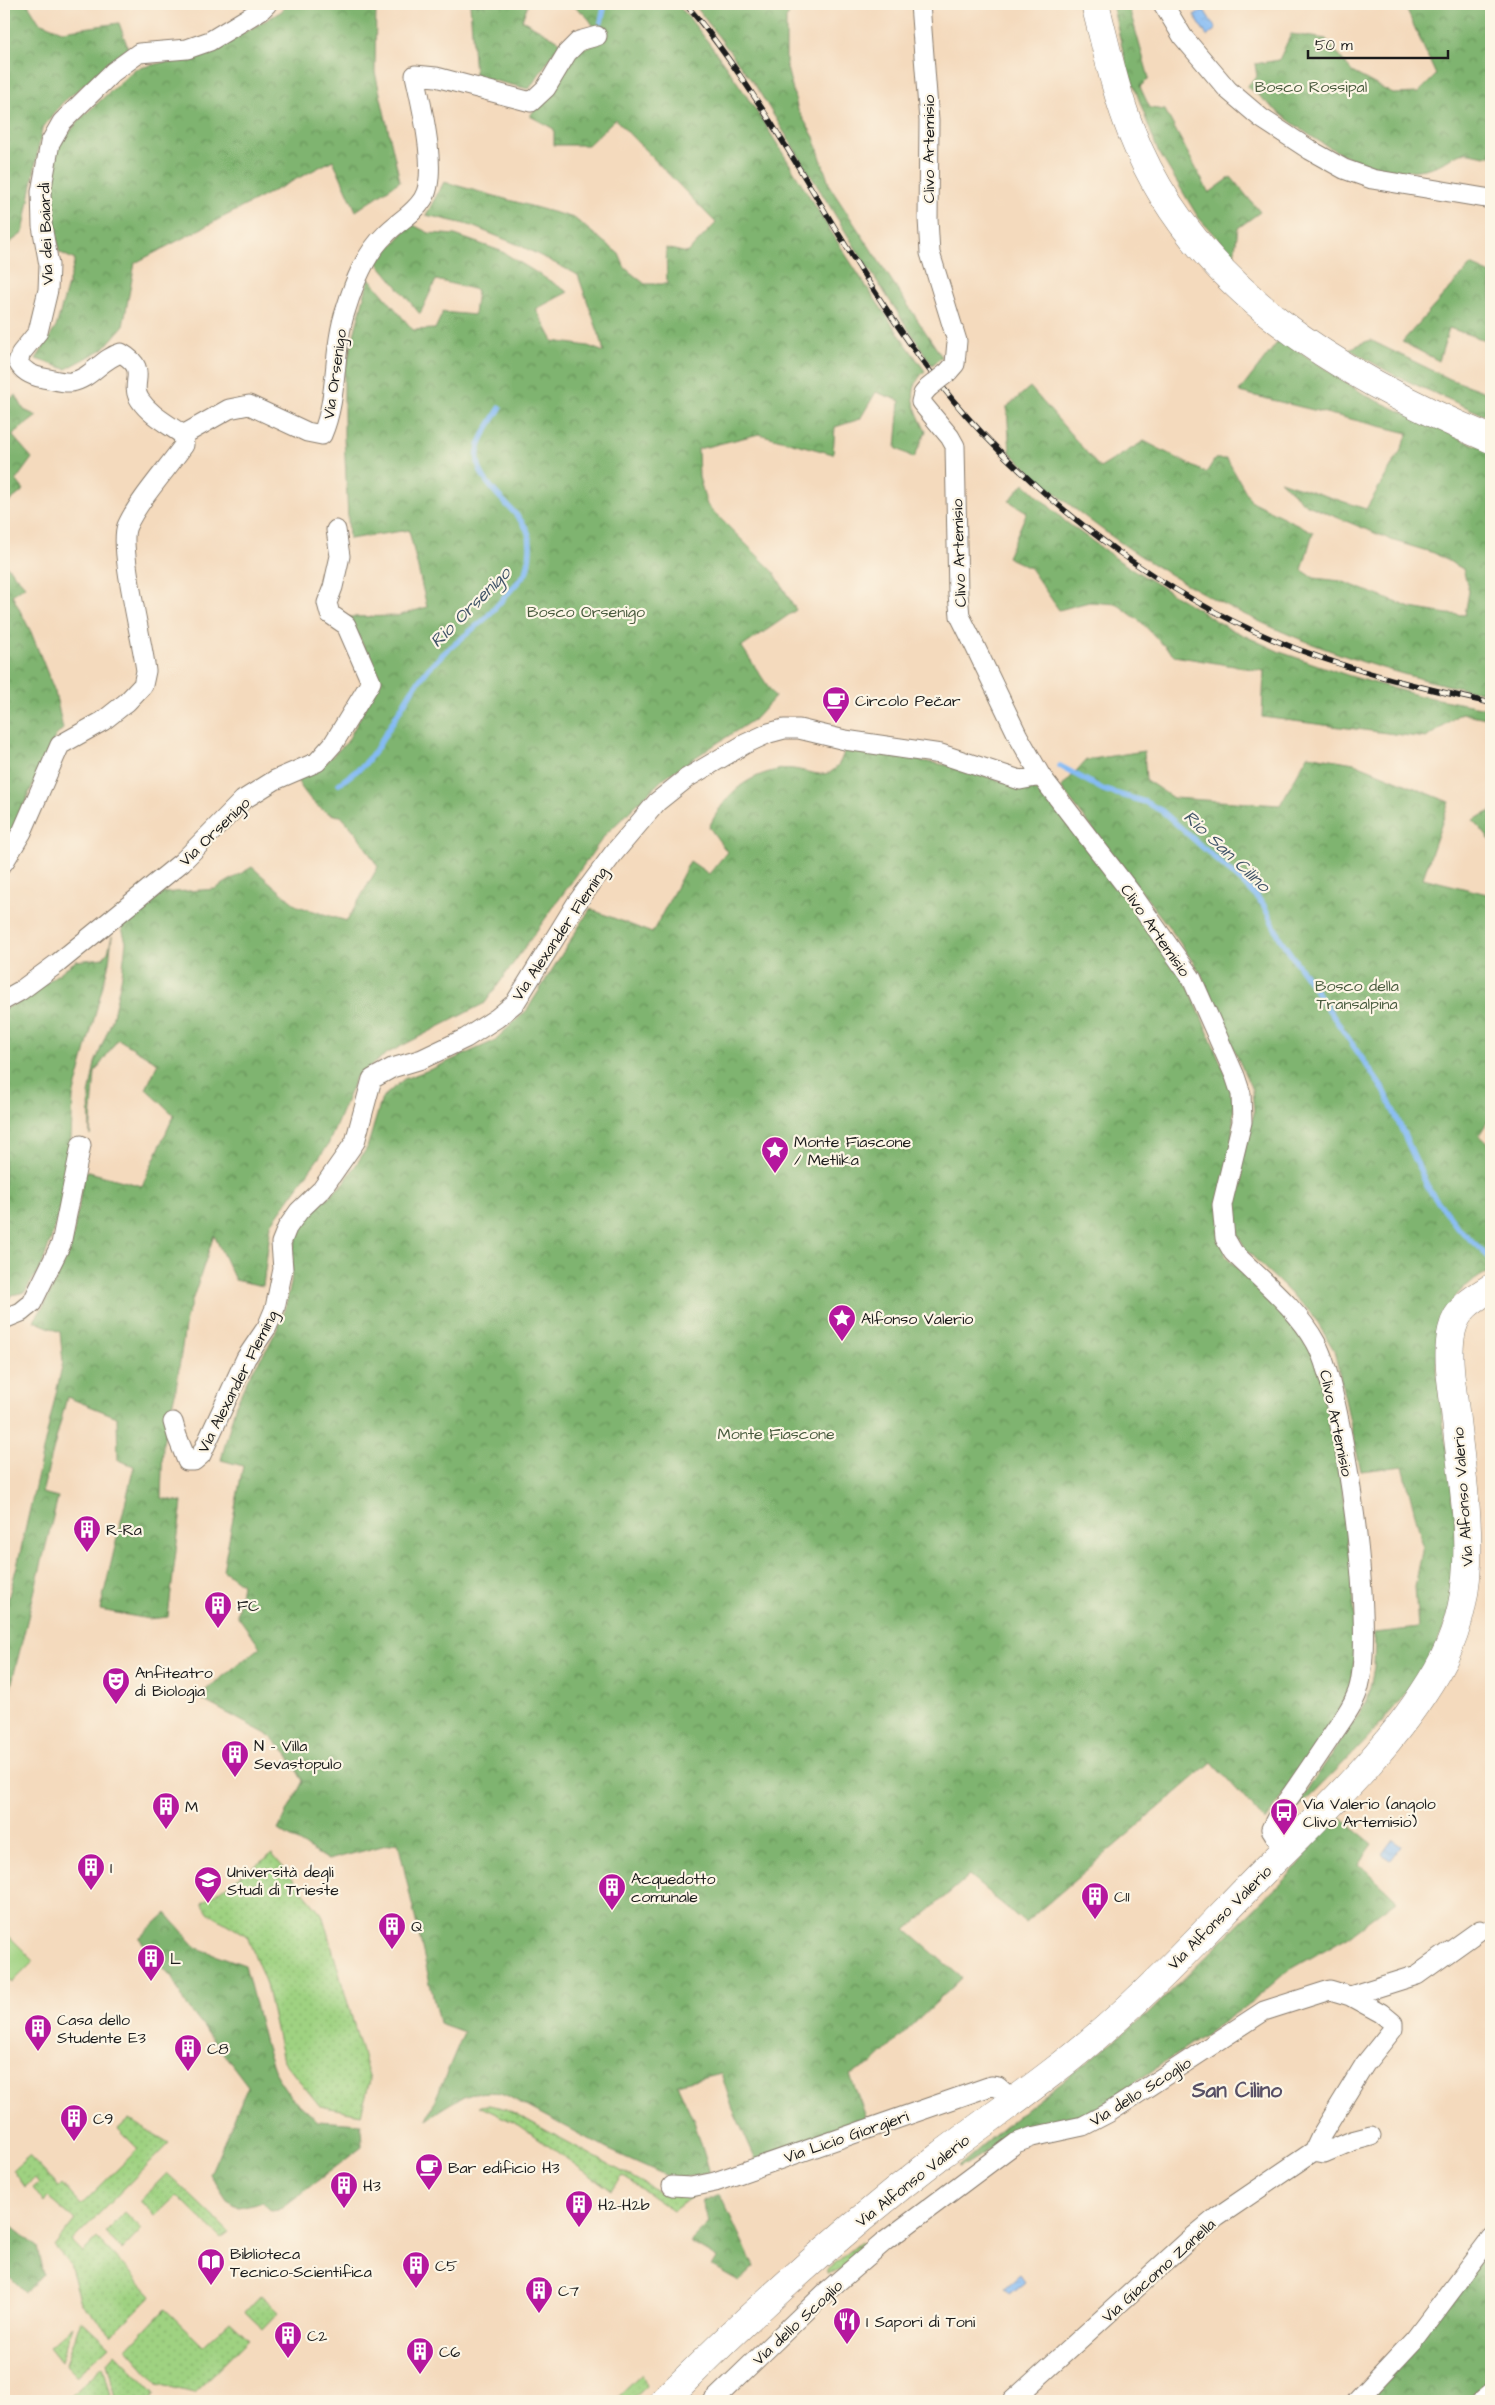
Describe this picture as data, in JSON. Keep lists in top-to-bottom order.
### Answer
{
  "streets": {
    "main road": ["Via Alfonso Valerio"],
    "street": [
      "Clivo Artemisio",
      "Via dei Baiardi",
      "Via Orsenigo",
      "Via Alexander Fleming",
      "Via dello Scoglio",
      "Via Licio Giorgieri",
      "Via Giacomo Zanella"
    ]
  },
  "crossings": [
    ["Clivo Artemisio", "Via Alexander Fleming"],
    ["Clivo Artemisio", "Via Alfonso Valerio"],
    ["Via dei Baiardi", "Via Orsenigo"],
    ["Via Alfonso Valerio", "Via Licio Giorgieri"]
  ],
  "districts": ["San Cilino"],
  "water": ["Rio Orsenigo", "Rio San Cilino"],
  "parks": [
    "Bosco Rossipal",
    "Bosco Orsenigo",
    "Bosco della Transalpina",
    "Monte Fiascone"
  ],
  "places": {
    "cafe": ["Circolo Pečar", "Bar edificio H3"],
    "place": ["Monte Fiascone / Metlika", "Alfonso Valerio"],
    "building": [
      "R-Ra",
      "FC",
      "N - Villa Sevastopulo",
      "M",
      "I",
      "Acquedotto comunale",
      "C11",
      "Q",
      "L",
      "Casa dello Studente E3",
      "C8",
      "C9",
      "H3",
      "H2-H2b",
      "C5",
      "C7",
      "C2",
      "C6"
    ],
    "theatre": ["Anfiteatro di Biologia"],
    "bus stop": ["Via Valerio (angolo Clivo Artemisio)"],
    "school or university": ["Università degli Studi di Trieste"],
    "library": ["Biblioteca Tecnico-Scientifica"],
    "restaurant": ["I Sapori di Toni"]
  },
  "scale_bar": "50 m"
}
